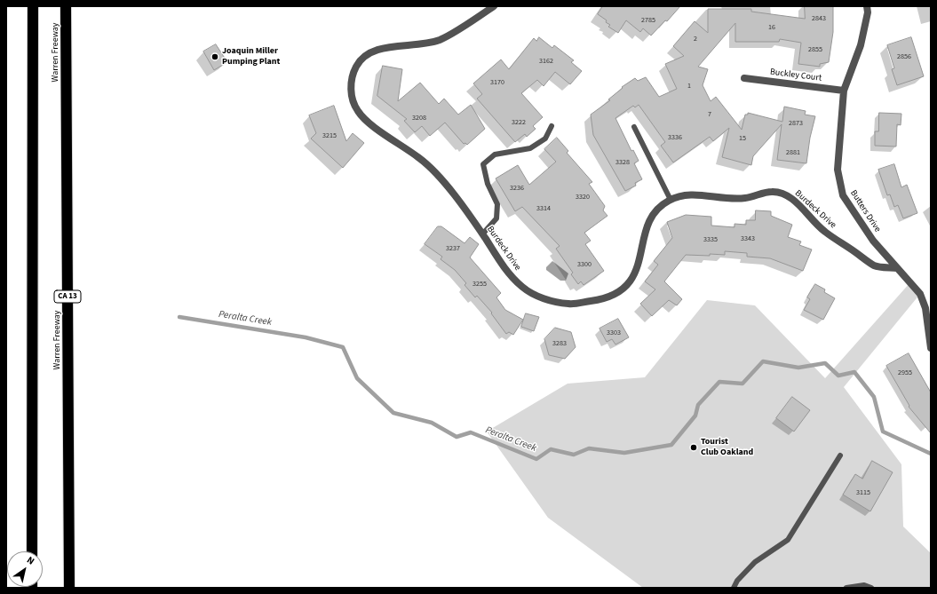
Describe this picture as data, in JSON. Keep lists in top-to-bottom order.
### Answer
{
  "streets": {
    "highway": ["Warren Freeway", "CA 13"],
    "street": ["Buckley Court", "Burdeck Drive", "Butters Drive"]
  },
  "crossings": [
    ["Buckley Court", "Butters Drive"],
    ["Burdeck Drive", "Butters Drive"]
  ],
  "water": ["Peralta Creek"],
  "places": ["Joaquin Miller Pumping Plant", "Tourist Club Oakland"],
  "house_numbers": [
    "2843",
    "2785",
    "16",
    "2",
    "2855",
    "2856",
    "3162",
    "3170",
    "1",
    "7",
    "3208",
    "3222",
    "2873",
    "3215",
    "3336",
    "15",
    "2881",
    "3328",
    "3236",
    "3320",
    "3314",
    "3343",
    "3335",
    "3237",
    "3300",
    "3255",
    "3303",
    "3283",
    "2955",
    "3115"
  ],
  "north": "top right"
}
